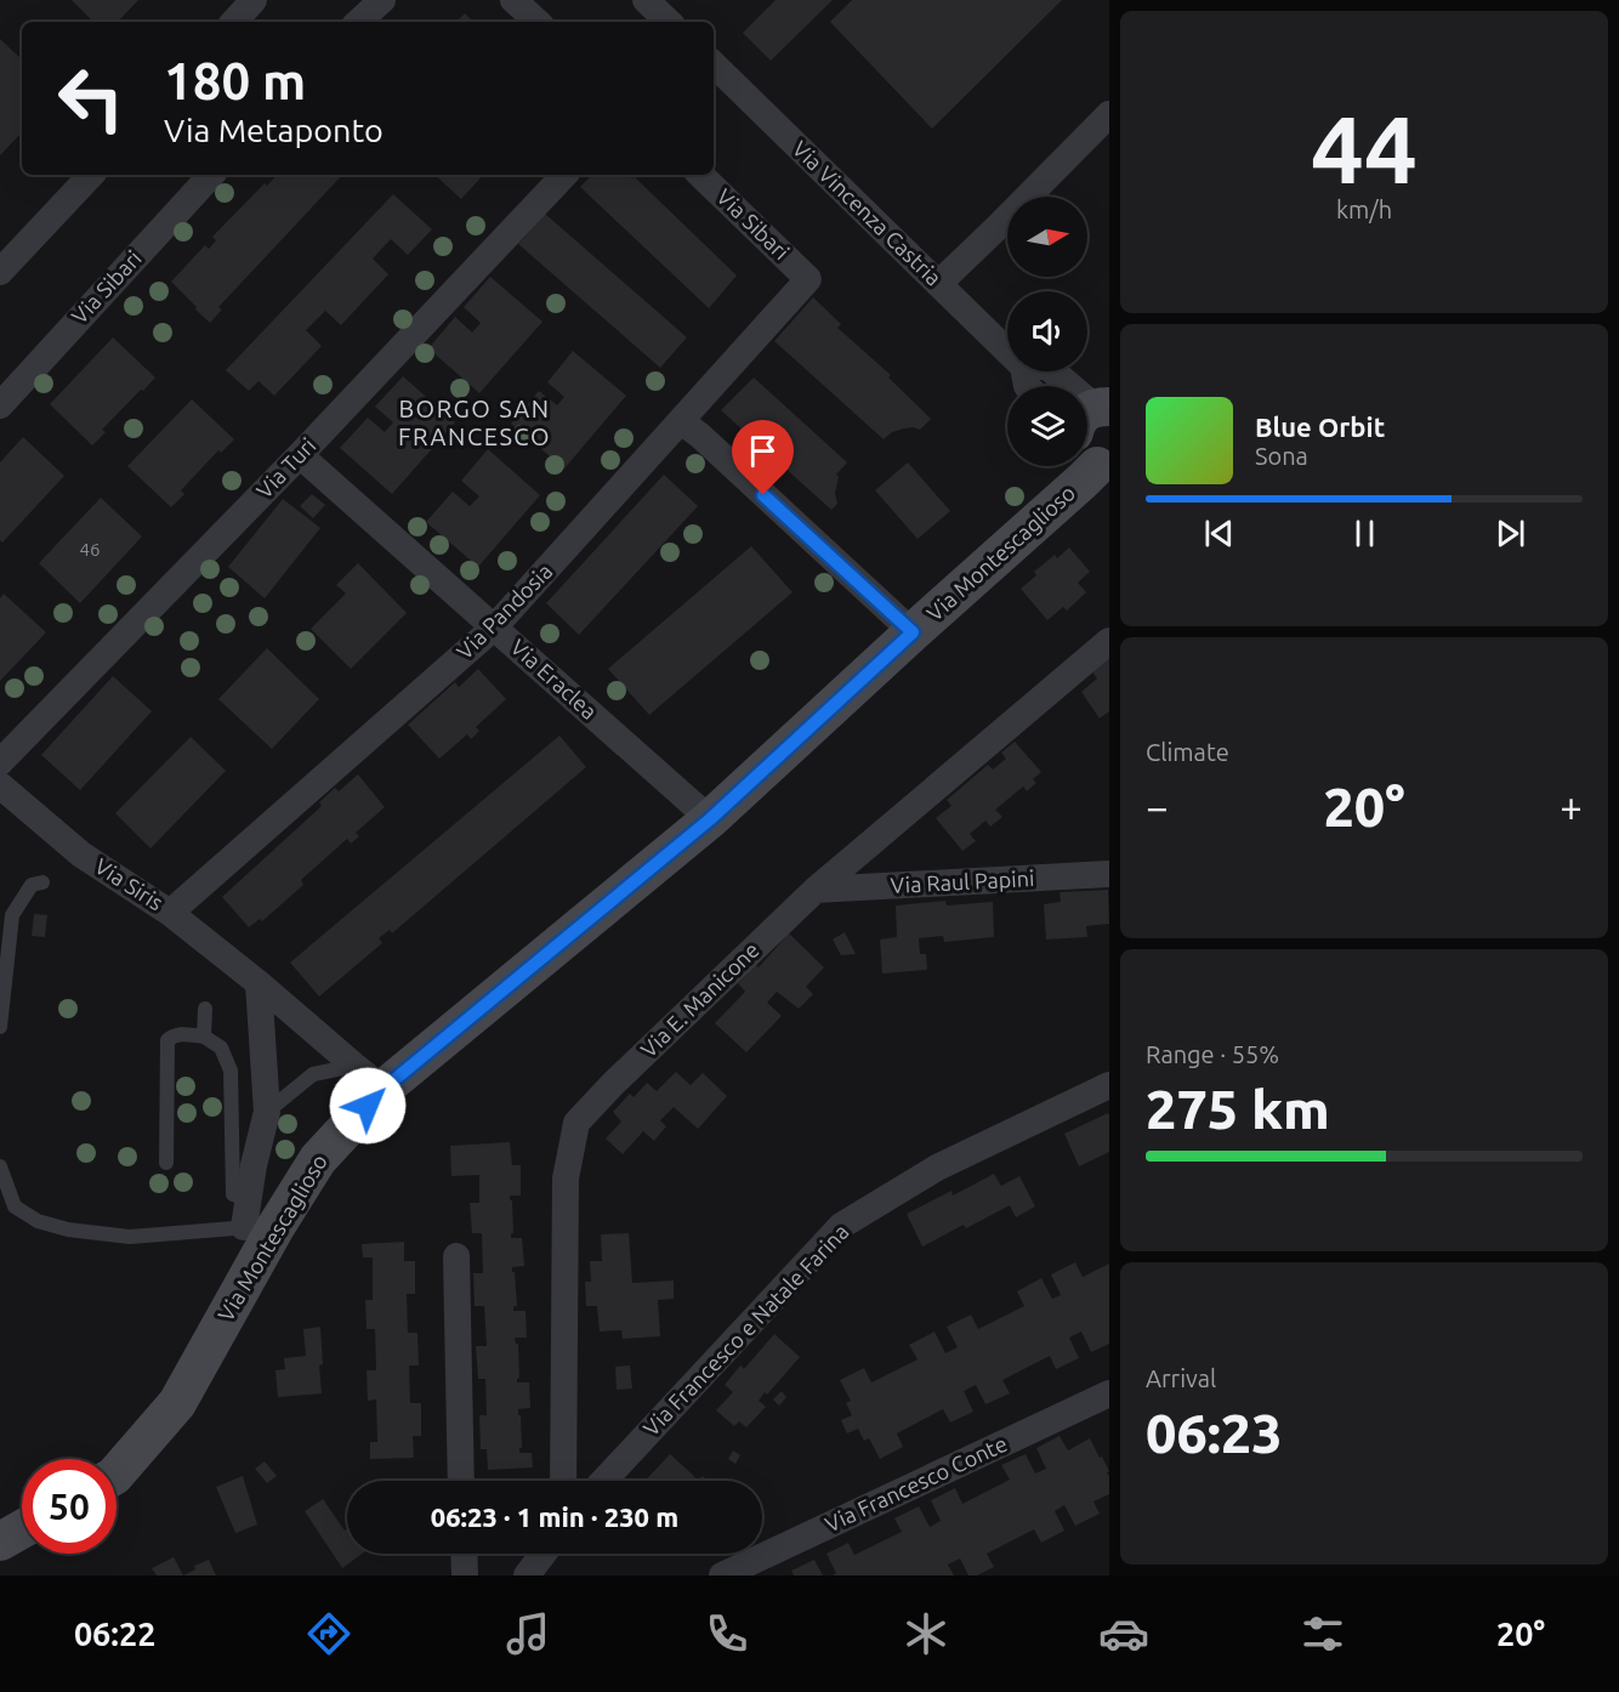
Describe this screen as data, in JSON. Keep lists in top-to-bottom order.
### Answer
{
  "streets": {
    "main road": ["Via Montescaglioso"],
    "street": [
      "Via Vincenza Castria",
      "Via Sibari",
      "Via Turi",
      "Via Pandosia",
      "Via Eraclea",
      "Via Raul Papini",
      "Via Siris",
      "Via E. Manicone",
      "Via Francesco e Natale Farina",
      "Via Francesco Conte"
    ]
  },
  "crossings": [
    ["Via Sibari", "Via Pandosia"],
    ["Via Turi", "Via Eraclea"],
    ["Via Montescaglioso", "Via Eraclea"],
    ["Via Montescaglioso", "Via Siris"],
    ["Via Pandosia", "Via Eraclea"],
    ["Via Pandosia", "Via Siris"],
    ["Via Raul Papini", "Via E. Manicone"]
  ],
  "districts": ["BORGO SAN FRANCESCO"],
  "house_numbers": ["46"],
  "north": "right",
  "page": {
    "tile": [
      ["44", "km/h"],
      "Climate",
      ["Range · 55%", "275 km"],
      ["Arrival", "06:23"]
    ],
    "turn": ["180 m", "Via Metaponto"],
    "song": ["Blue Orbit", "Sona"],
    "heat": ["−", "20°", "+"],
    "limit": "50",
    "trip": "06:23 · 1 min · 230 m",
    "tabs": ["06:22", "20°"]
  }
}
